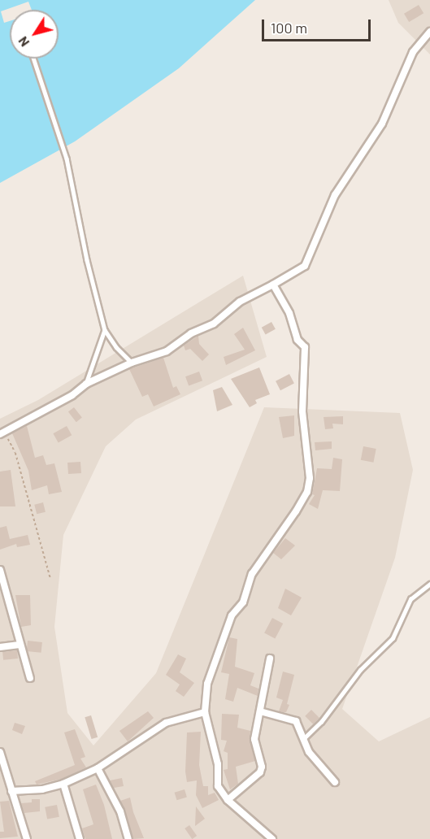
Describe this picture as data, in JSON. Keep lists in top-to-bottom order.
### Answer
{
  "scale_bar": "100 m",
  "north": "bottom left"
}
